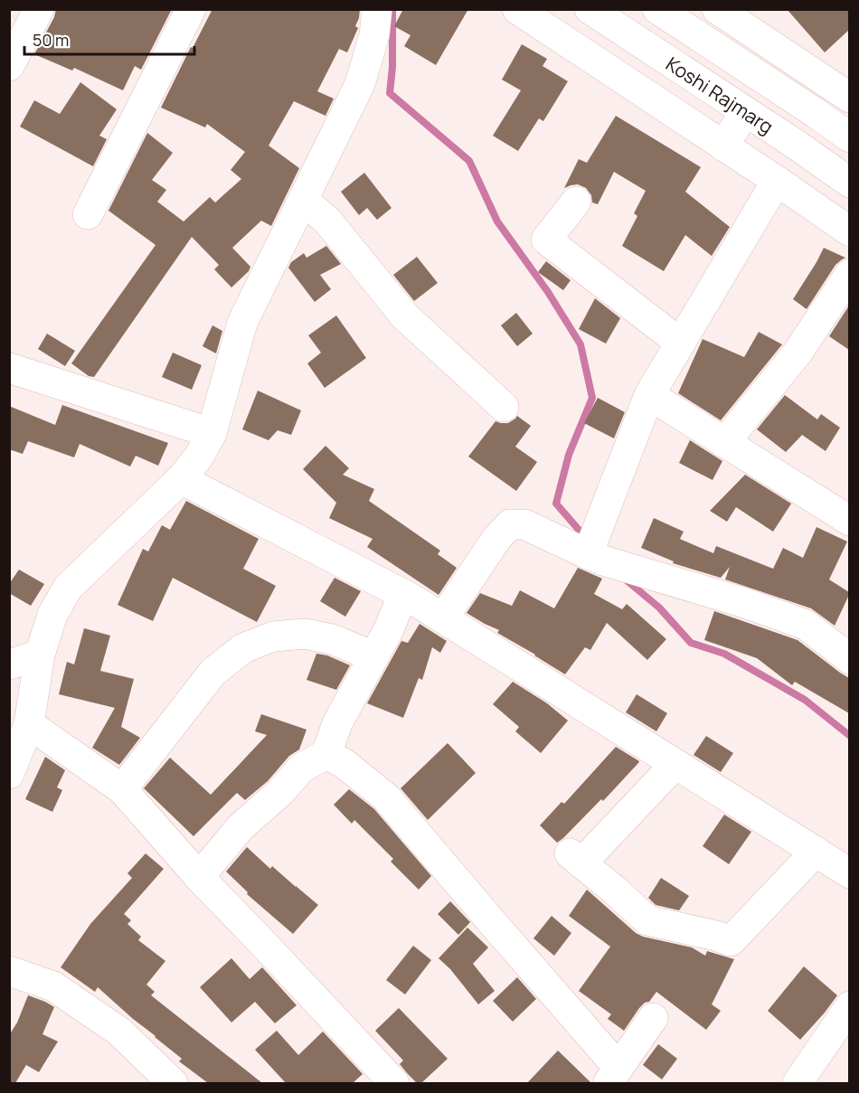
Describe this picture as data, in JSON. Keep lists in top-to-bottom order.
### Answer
{
  "streets": {
    "street": ["Koshi Rajmarg"]
  },
  "scale_bar": "50 m"
}
